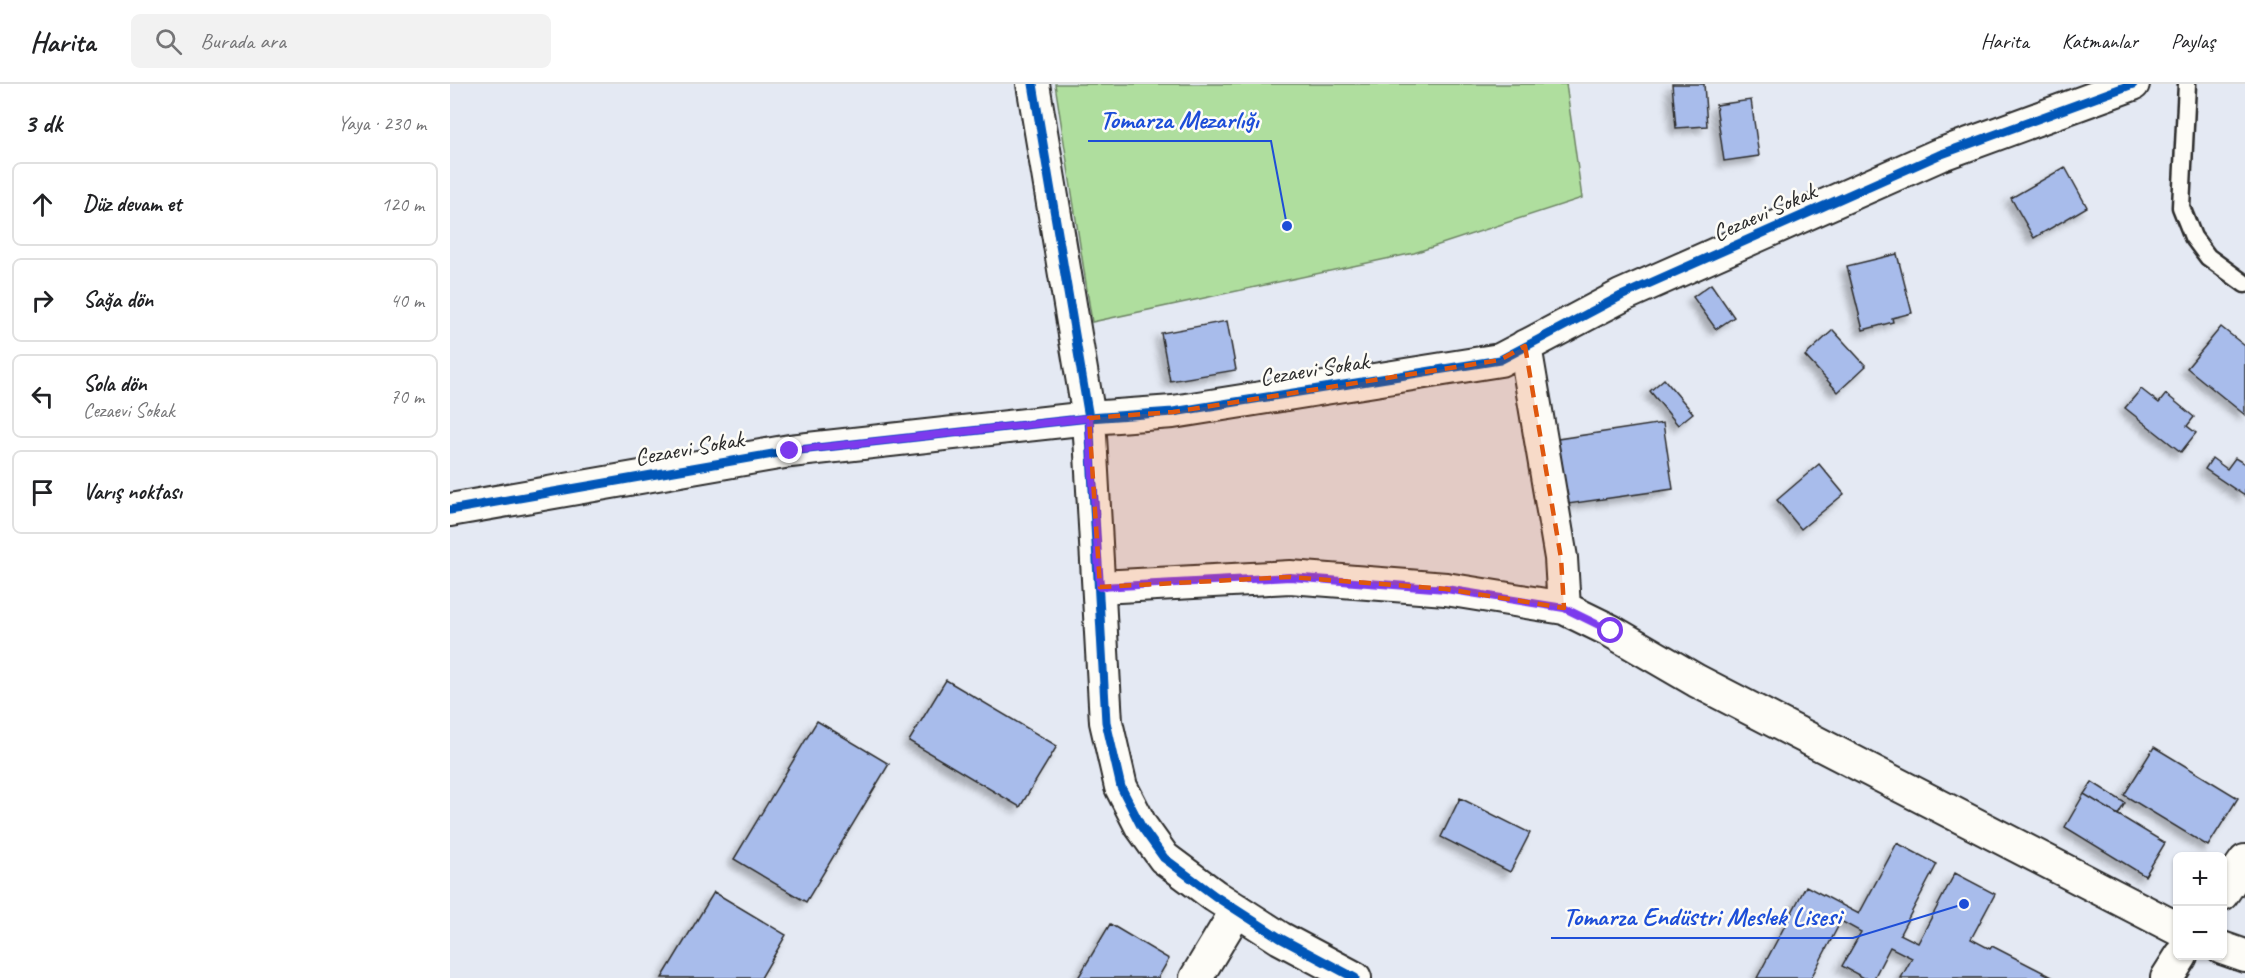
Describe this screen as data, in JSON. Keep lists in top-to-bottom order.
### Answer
{
  "streets": {
    "street": ["Cezaevi Sokak"]
  },
  "places": ["Tomarza Mezarlığı", "Tomarza Endüstri Meslek Lisesi"],
  "page": {
    "header": "Harita",
    "search": "Burada ara",
    "nav": ["Harita", "Katmanlar", "Paylaş"],
    "heading": ["3 dk", "Yaya · 230 m"],
    "list": [
      ["Düz devam et", "120 m"],
      ["Sağa dön", "40 m"],
      ["Sola dön", "Cezaevi Sokak", "70 m"],
      "Varış noktası"
    ],
    "map_buttons": ["+", "−"]
  }
}
